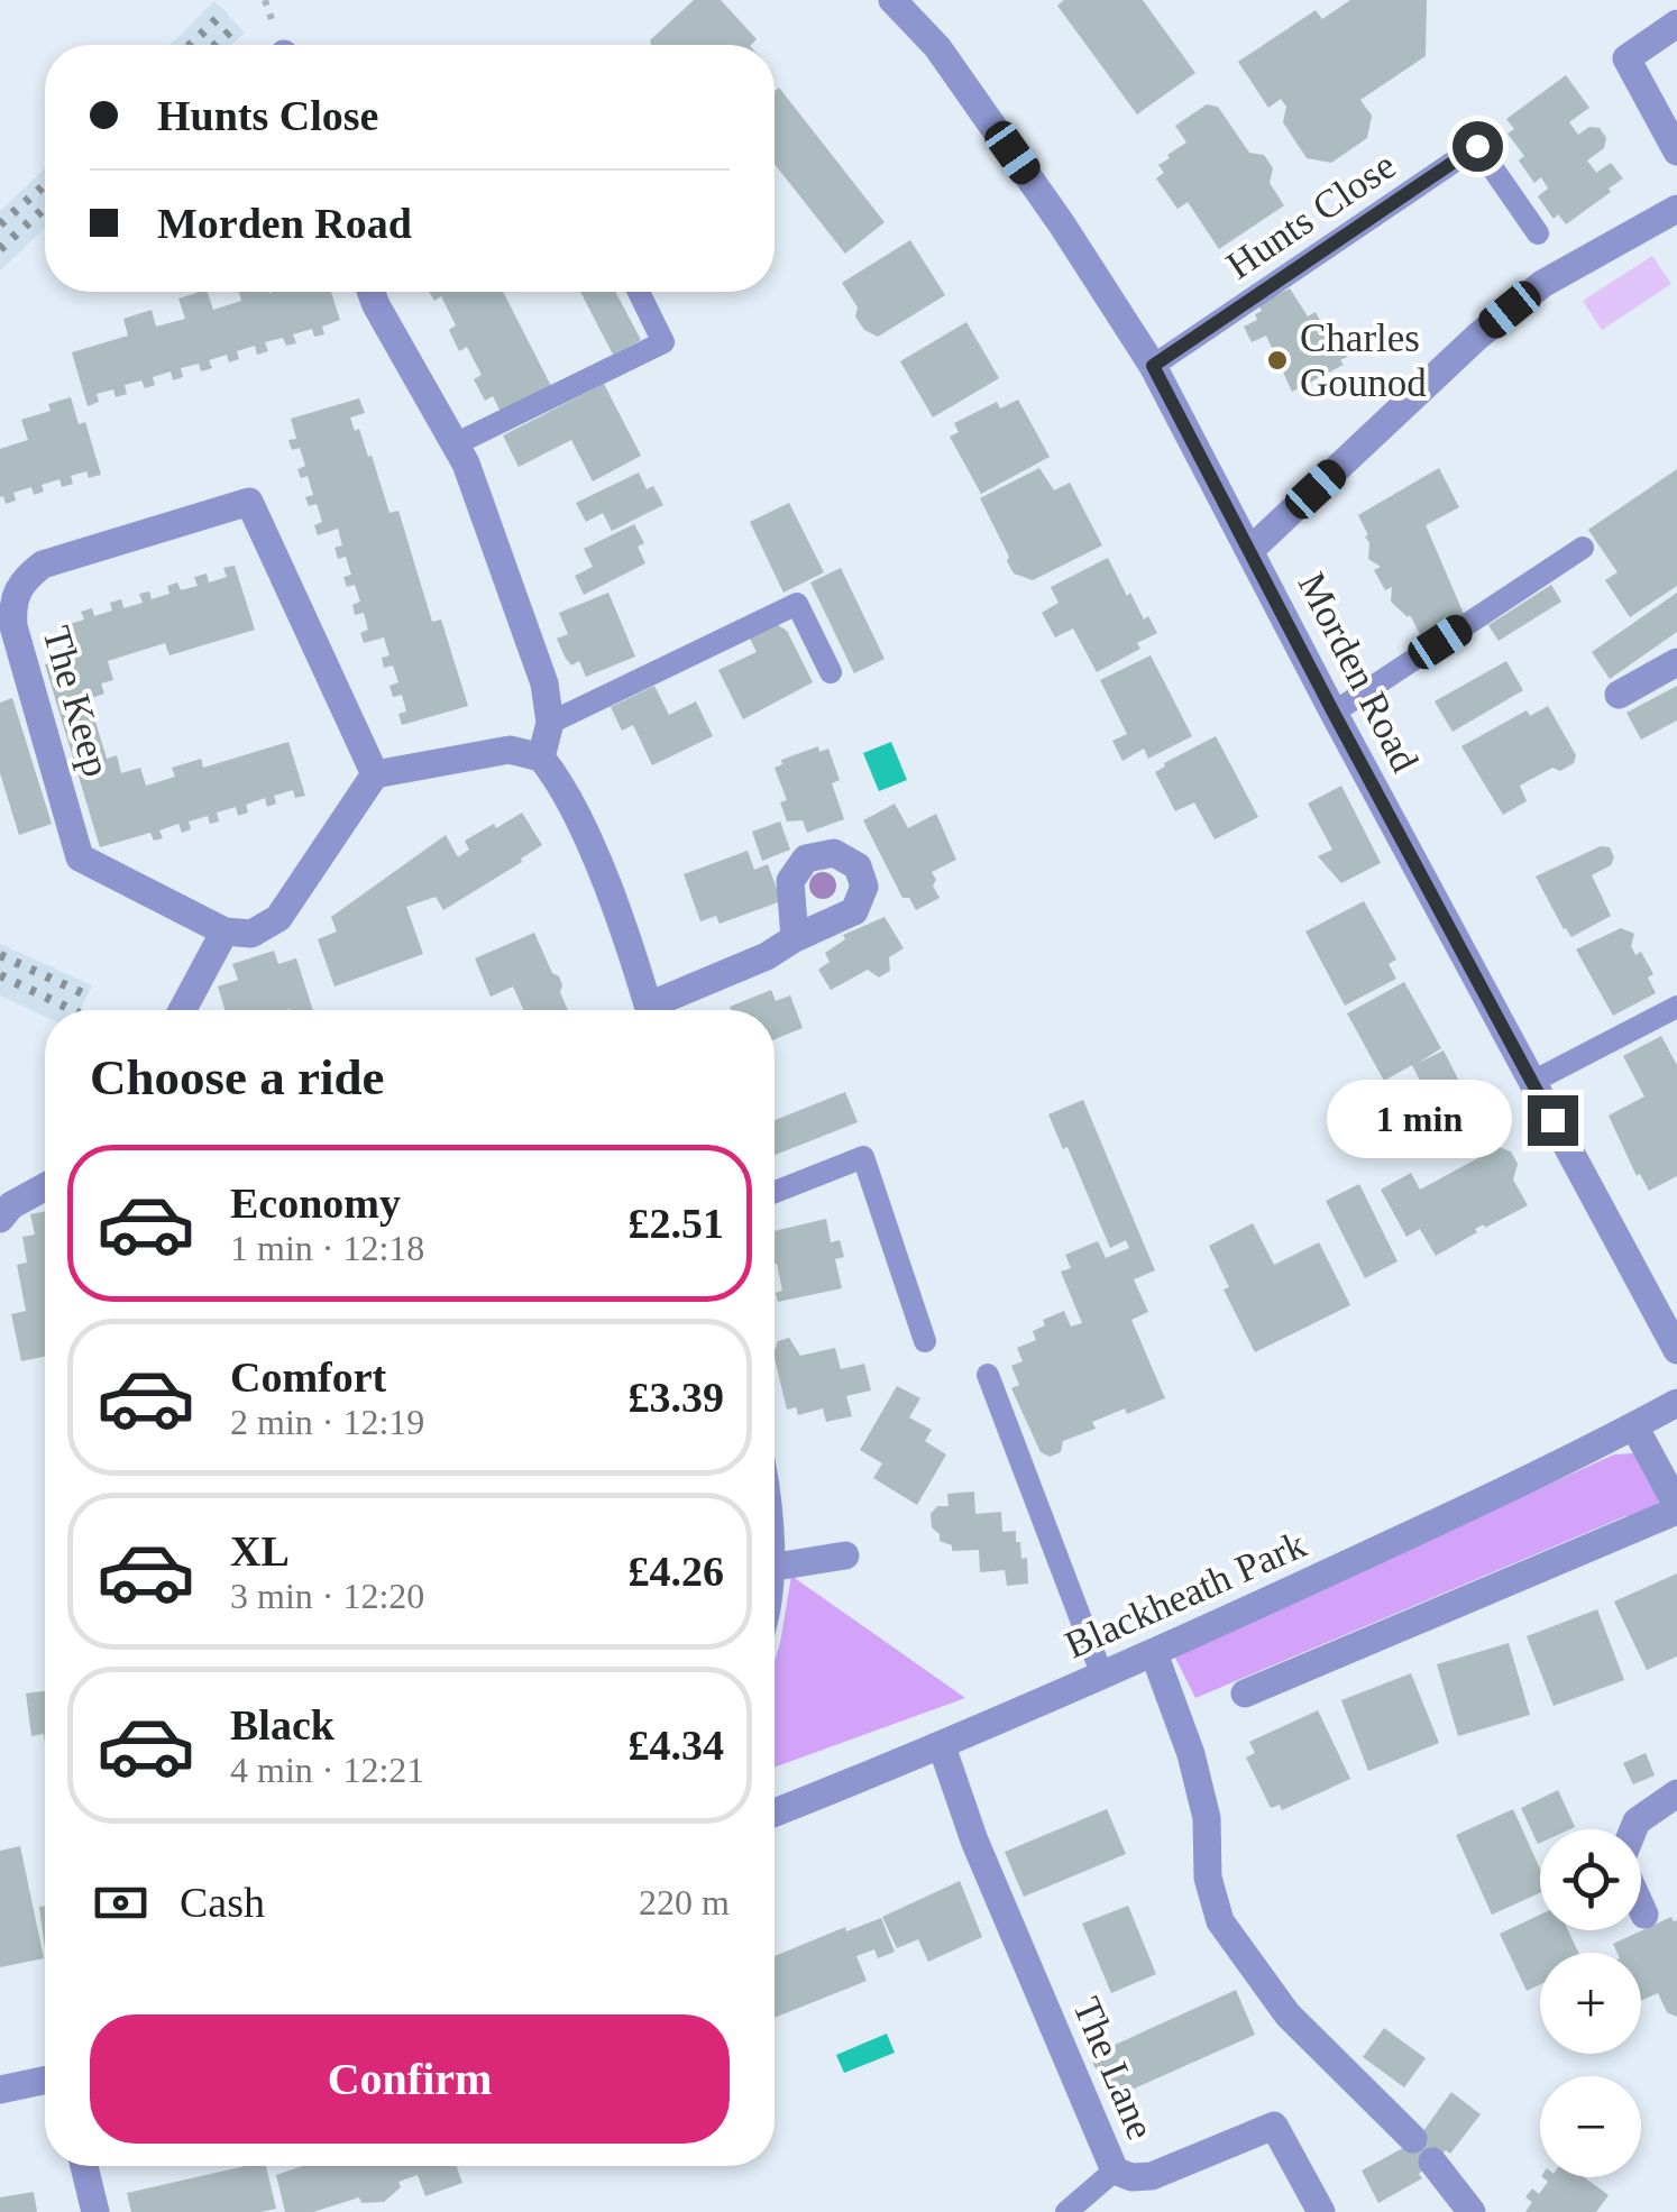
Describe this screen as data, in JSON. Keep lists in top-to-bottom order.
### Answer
{
  "streets": {
    "street": [
      "Morden Road",
      "The Keep",
      "Blackheath Park",
      "The Lane"
    ],
    "lane": ["Hunts Close"]
  },
  "crossings": [
    ["Hunts Close", "Morden Road"],
    ["Blackheath Park", "The Lane"]
  ],
  "places": ["Charles Gounod"],
  "page": {
    "banner": ["Hunts Close", "Morden Road"],
    "heading": "Choose a ride",
    "bubble": "1 min",
    "list": [
      {
        "name": "Economy",
        "note": "1 min · 12:18",
        "value": "£2.51"
      },
      {
        "name": "Comfort",
        "note": "2 min · 12:19",
        "value": "£3.39"
      },
      {
        "name": "XL",
        "note": "3 min · 12:20",
        "value": "£4.26"
      },
      {
        "name": "Black",
        "note": "4 min · 12:21",
        "value": "£4.34"
      }
    ],
    "map_buttons": ["+", "−"],
    "pay": ["Cash", "220 m"],
    "buttons": "Confirm"
  }
}
